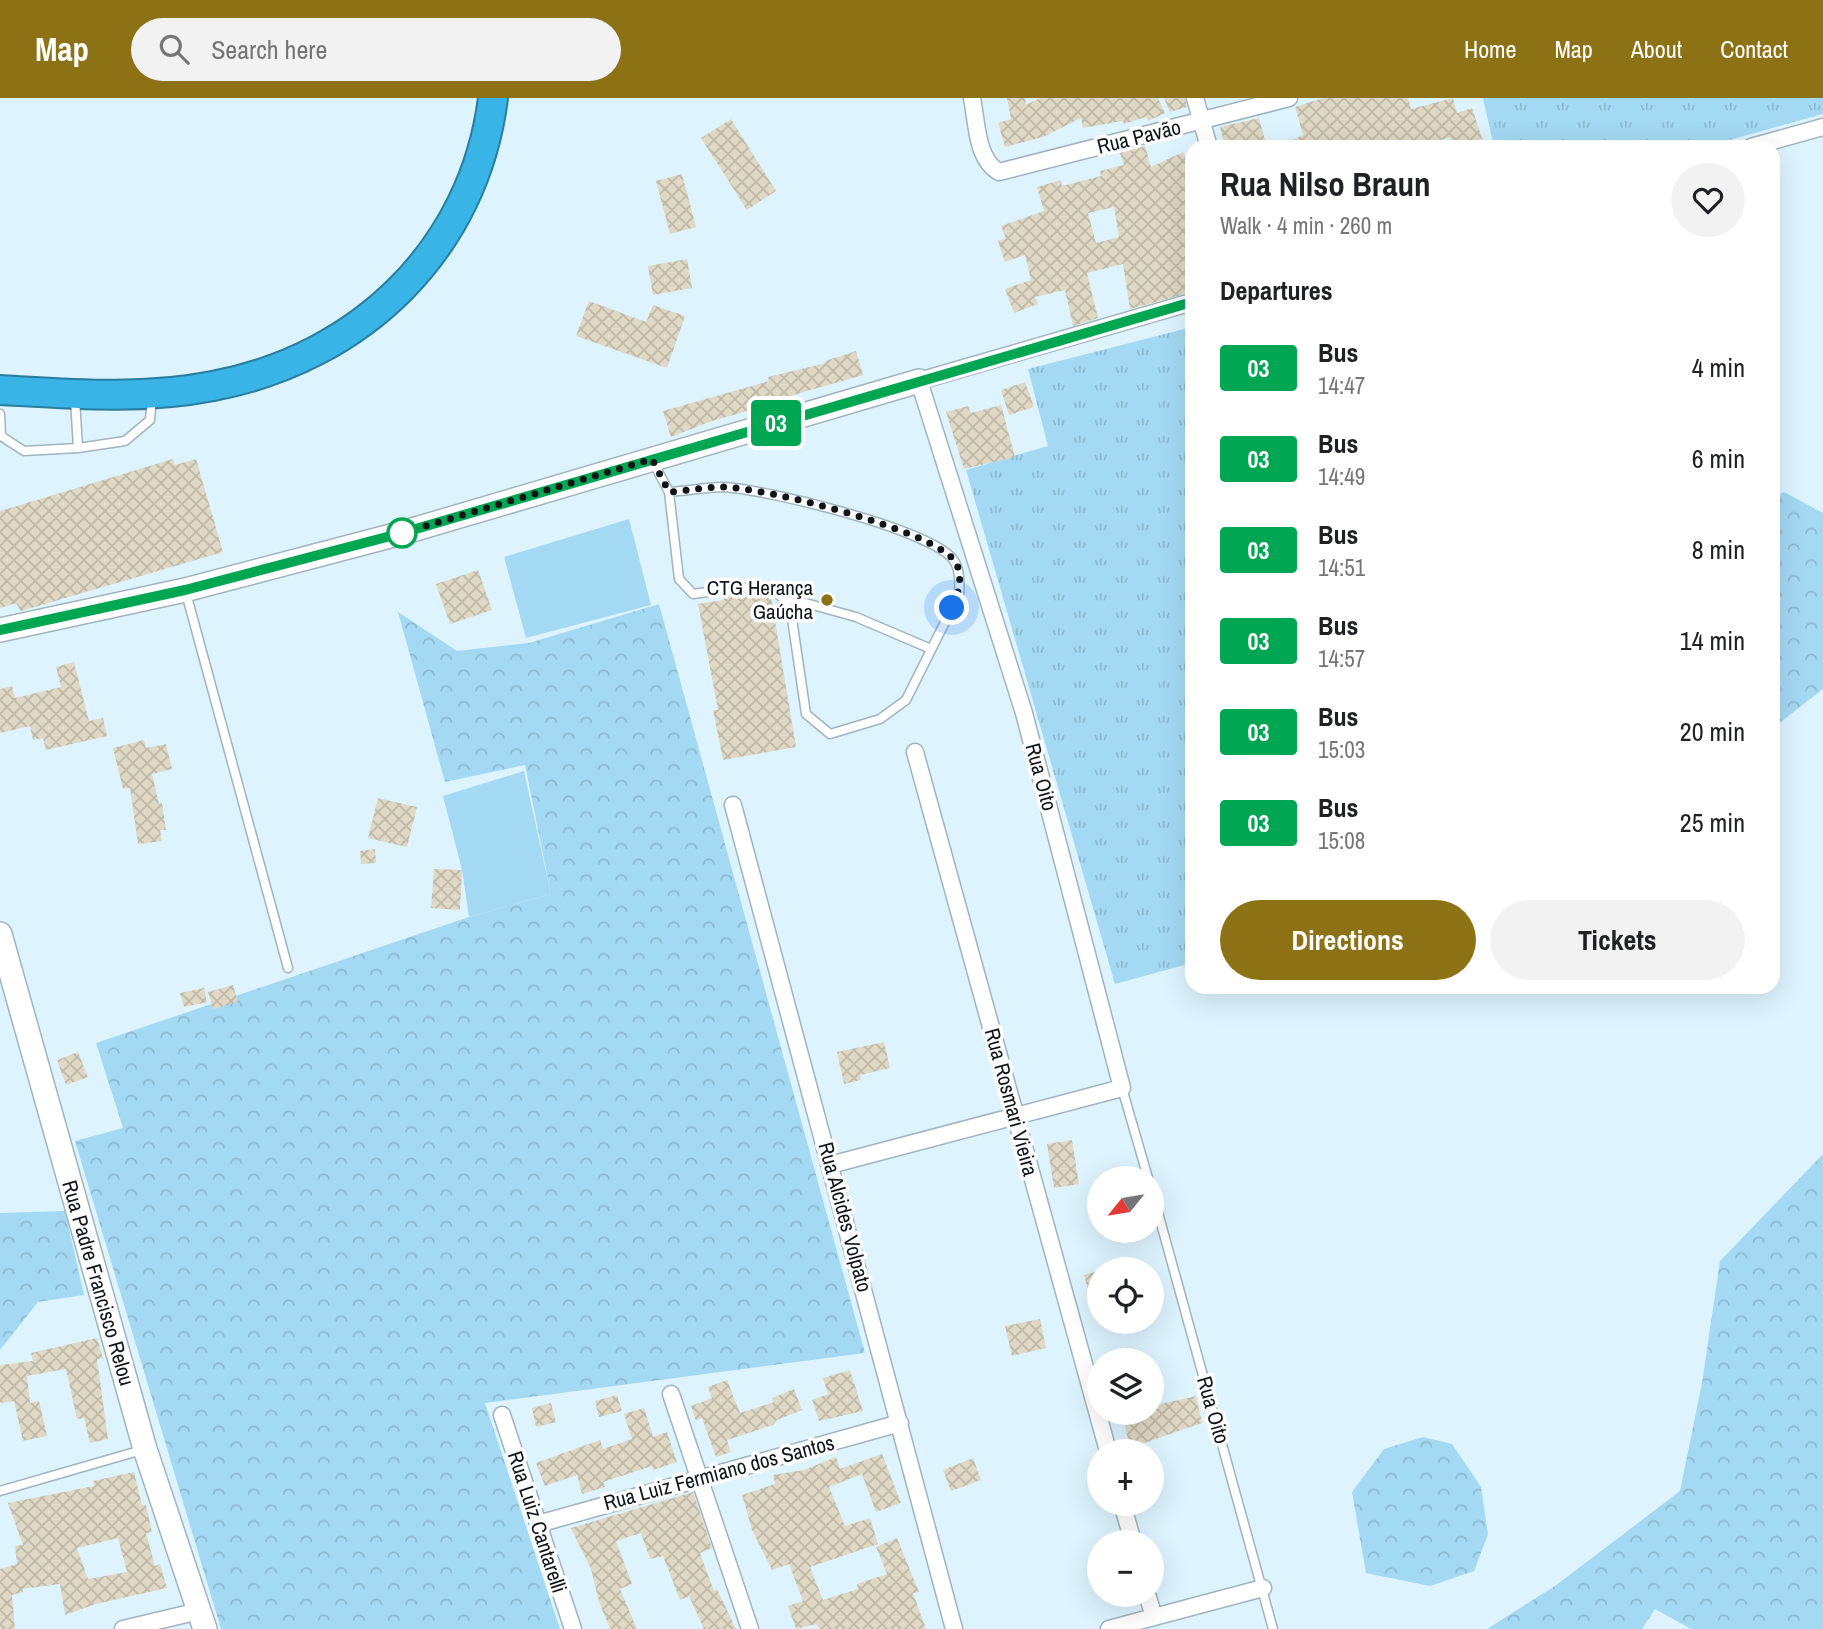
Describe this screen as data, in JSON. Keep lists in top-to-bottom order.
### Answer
{
  "streets": {
    "street": [
      "Rua Pavão",
      "Rua Oito",
      "Rua Rosmari Vieira",
      "Rua Alcides Volpato",
      "Rua Padre Francisco Relou",
      "Rua Luiz Fermiano dos Santos",
      "Rua Luiz Cantarelli"
    ]
  },
  "crossings": [
    ["Rua Alcides Volpato", "Rua Luiz Fermiano dos Santos"],
    ["Rua Luiz Fermiano dos Santos", "Rua Luiz Cantarelli"]
  ],
  "places": ["CTG Herança Gaúcha"],
  "lines": ["bus line 03"],
  "north": "bottom left",
  "page": {
    "header": "Map",
    "search": "Search here",
    "nav": [
      "Home",
      "Map",
      "About",
      "Contact"
    ],
    "on_map": "03",
    "heading": [
      ["Rua Nilso Braun", "Walk · 4 min · 260 m"],
      "Departures"
    ],
    "list": [
      {
        "mark": "03",
        "name": "Bus",
        "note": "14:47",
        "value": "4 min"
      },
      {
        "mark": "03",
        "name": "Bus",
        "note": "14:49",
        "value": "6 min"
      },
      {
        "mark": "03",
        "name": "Bus",
        "note": "14:51",
        "value": "8 min"
      },
      {
        "mark": "03",
        "name": "Bus",
        "note": "14:57",
        "value": "14 min"
      },
      {
        "mark": "03",
        "name": "Bus",
        "note": "15:03",
        "value": "20 min"
      },
      {
        "mark": "03",
        "name": "Bus",
        "note": "15:08",
        "value": "25 min"
      }
    ],
    "buttons": ["Directions", "Tickets"],
    "map_buttons": ["+", "−"]
  }
}
